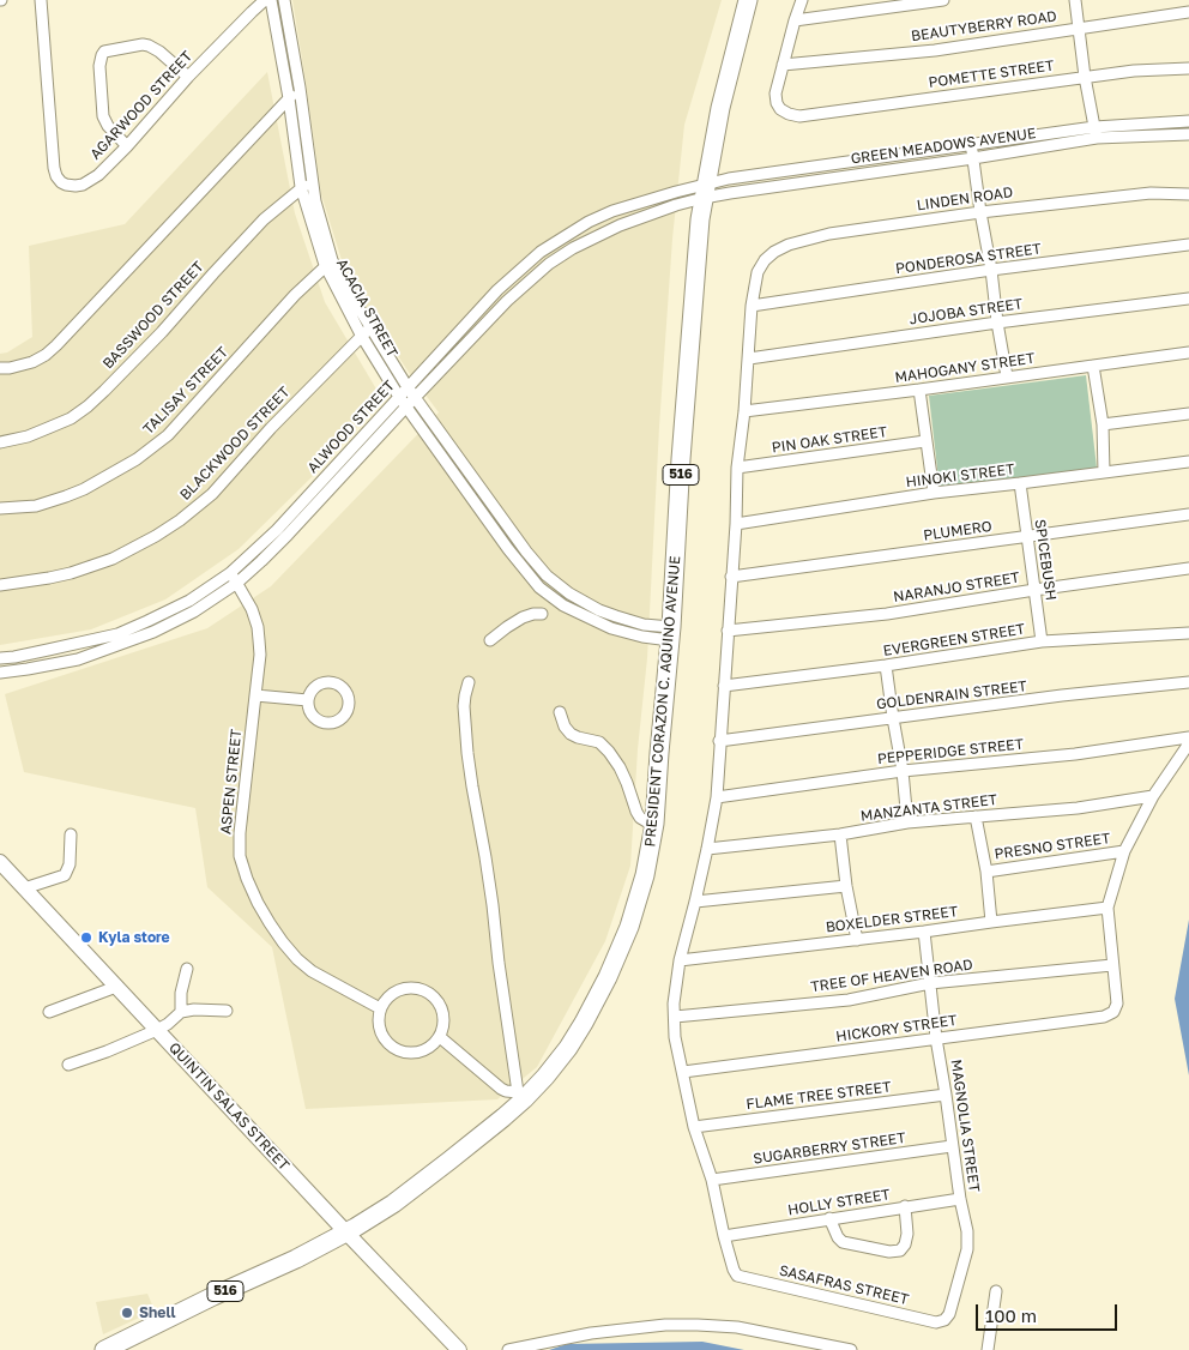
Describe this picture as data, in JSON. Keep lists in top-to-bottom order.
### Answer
{
  "streets": {
    "highway": ["516", "PRESIDENT CORAZON C. AQUINO AVENUE"],
    "main road": ["QUINTIN SALAS STREET"],
    "street": [
      "BEAUTYBERRY ROAD",
      "POMETTE STREET",
      "AGARWOOD STREET",
      "GREEN MEADOWS AVENUE",
      "LINDEN ROAD",
      "PONDEROSA STREET",
      "ACACIA STREET",
      "JOJOBA STREET",
      "BASSWOOD STREET",
      "MAHOGANY STREET",
      "TALISAY STREET",
      "ALWOOD STREET",
      "PIN OAK STREET",
      "BLACKWOOD STREET",
      "HINOKI STREET",
      "PLUMERO",
      "SPICEBUSH",
      "NARANJO STREET",
      "EVERGREEN STREET",
      "GOLDENRAIN STREET",
      "PEPPERIDGE STREET",
      "ASPEN STREET",
      "MANZANTA STREET",
      "PRESNO STREET",
      "BOXELDER STREET",
      "TREE OF HEAVEN ROAD",
      "HICKORY STREET",
      "FLAME TREE STREET",
      "MAGNOLIA STREET",
      "SUGARBERRY STREET",
      "HOLLY STREET",
      "SASAFRAS STREET"
    ]
  },
  "crossings": [
    ["BEAUTYBERRY ROAD", "POMETTE STREET"],
    ["GREEN MEADOWS AVENUE", "ALWOOD STREET"],
    ["GREEN MEADOWS AVENUE", "PRESIDENT CORAZON C. AQUINO AVENUE"],
    ["LINDEN ROAD", "PONDEROSA STREET"],
    ["ACACIA STREET", "BASSWOOD STREET"],
    ["ACACIA STREET", "TALISAY STREET"],
    ["ACACIA STREET", "ALWOOD STREET"],
    ["ACACIA STREET", "BLACKWOOD STREET"],
    ["ACACIA STREET", "PRESIDENT CORAZON C. AQUINO AVENUE"],
    ["ALWOOD STREET", "PRESIDENT CORAZON C. AQUINO AVENUE"],
    ["ALWOOD STREET", "ASPEN STREET"],
    ["HINOKI STREET", "SPICEBUSH"],
    ["PLUMERO", "SPICEBUSH"],
    ["SPICEBUSH", "NARANJO STREET"],
    ["SPICEBUSH", "EVERGREEN STREET"],
    ["PRESIDENT CORAZON C. AQUINO AVENUE", "QUINTIN SALAS STREET"],
    ["BOXELDER STREET", "MAGNOLIA STREET"],
    ["TREE OF HEAVEN ROAD", "HICKORY STREET"],
    ["TREE OF HEAVEN ROAD", "MAGNOLIA STREET"],
    ["HICKORY STREET", "MAGNOLIA STREET"],
    ["FLAME TREE STREET", "MAGNOLIA STREET"],
    ["MAGNOLIA STREET", "SUGARBERRY STREET"],
    ["MAGNOLIA STREET", "HOLLY STREET"],
    ["MAGNOLIA STREET", "SASAFRAS STREET"],
    ["HOLLY STREET", "SASAFRAS STREET"]
  ],
  "places": ["Kyla store", "Shell"],
  "scale_bar": "100 m"
}
